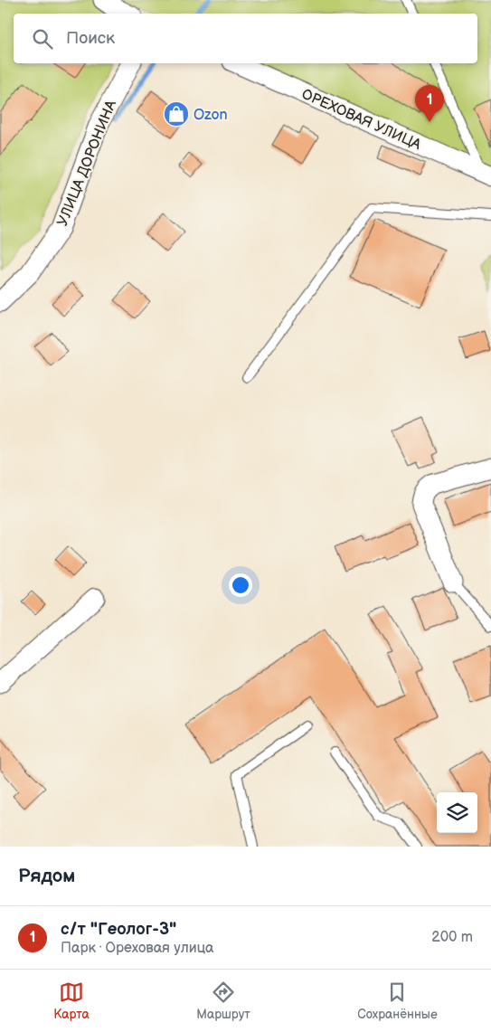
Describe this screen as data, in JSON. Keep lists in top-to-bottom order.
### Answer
{
  "streets": {
    "street": ["ОРЕХОВАЯ УЛИЦА", "УЛИЦА ДОРОНИНА"]
  },
  "places": {
    "shop": ["Ozon"]
  },
  "page": {
    "search": "Поиск",
    "pins": "1",
    "heading": "Рядом",
    "list": [
      {
        "mark": "1",
        "name": "с/т \"Геолог-3\"",
        "note": "Парк · Ореховая улица",
        "value": "200 m"
      }
    ],
    "nav": ["Карта", "Маршрут", "Сохранённые"]
  }
}
